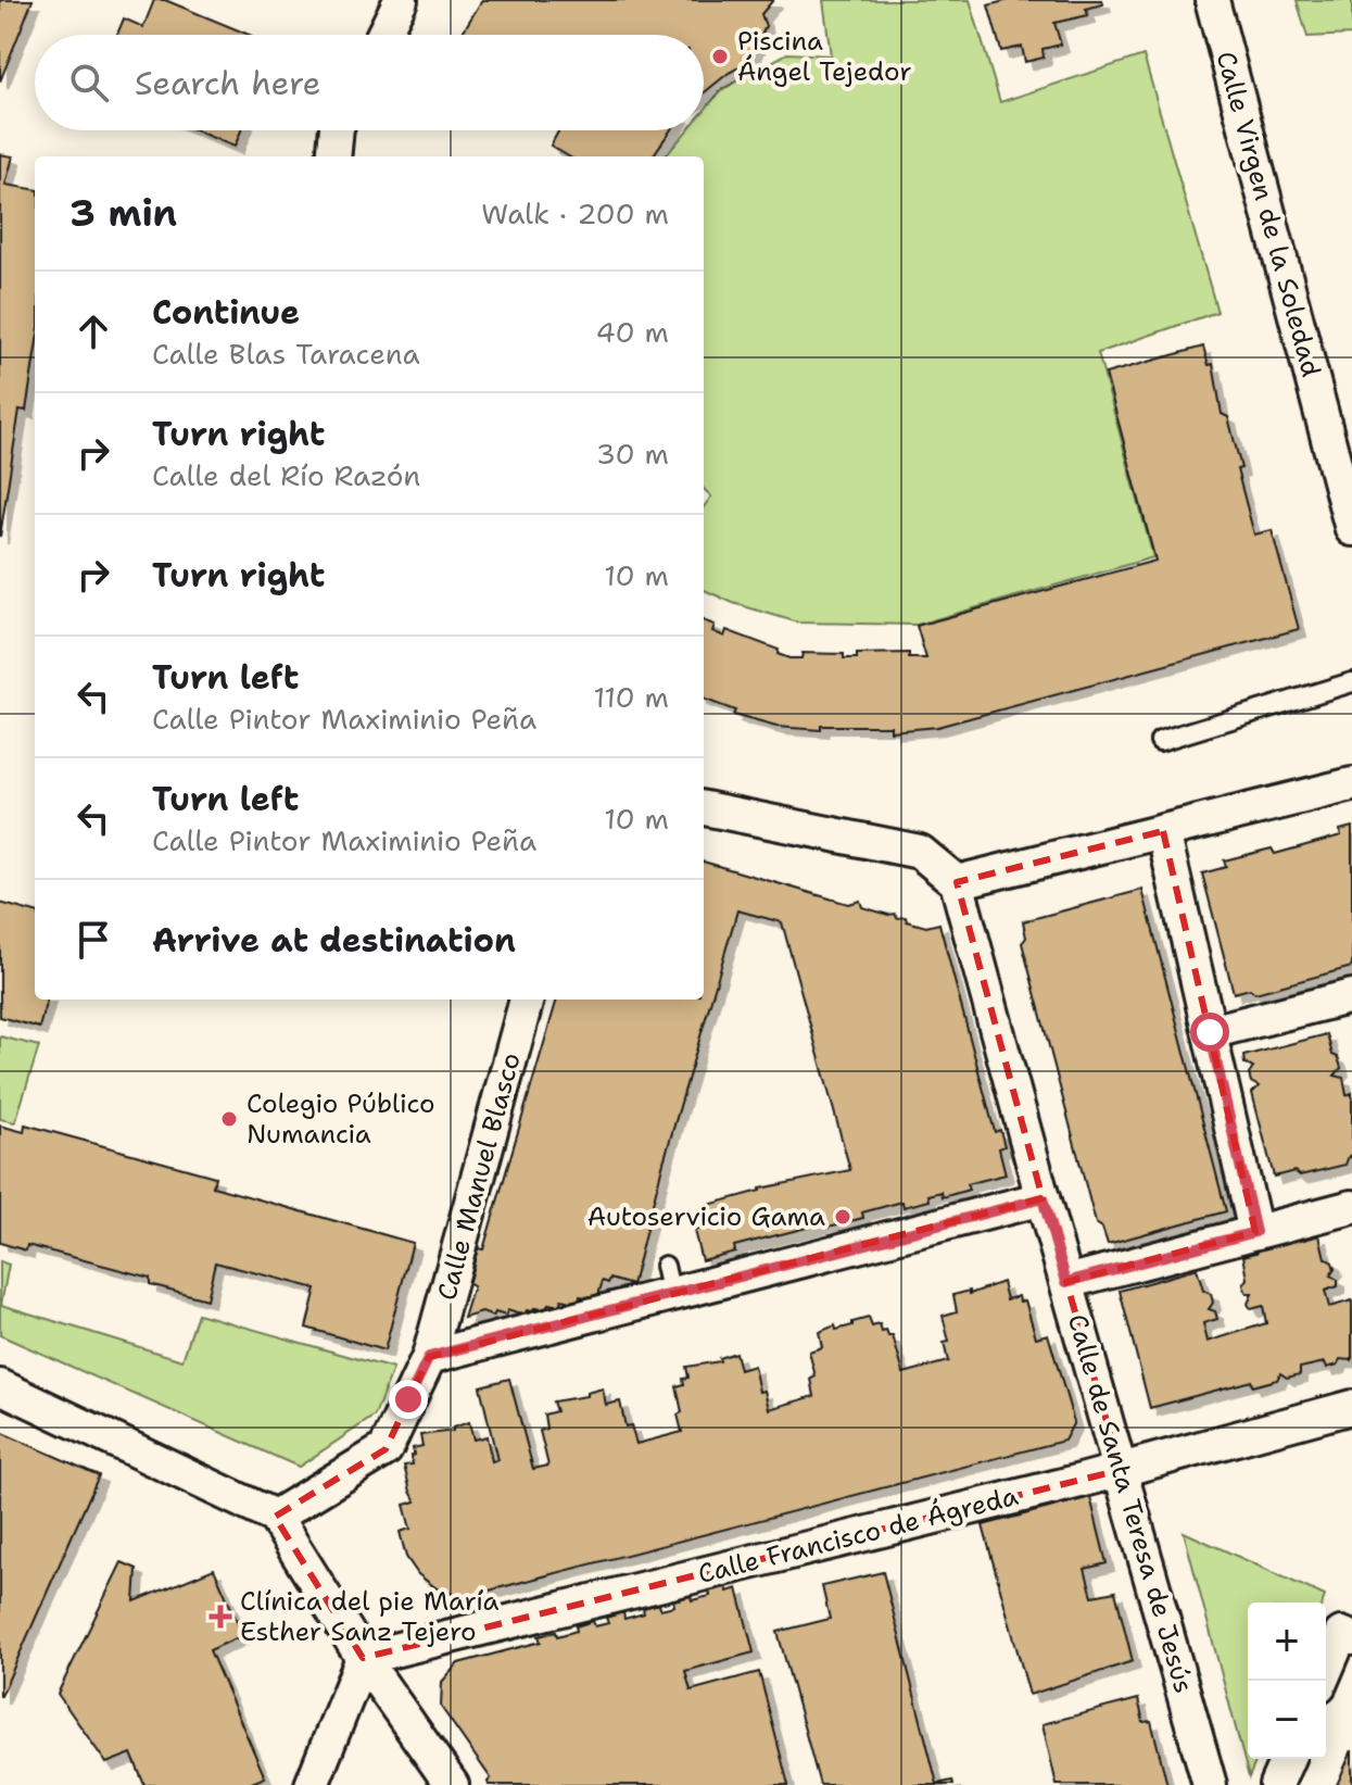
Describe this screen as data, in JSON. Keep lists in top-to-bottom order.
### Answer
{
  "streets": {
    "street": [
      "Calle Virgen de la Soledad",
      "Calle Manuel Blasco",
      "Calle de Santa Teresa de Jesús",
      "Calle Francisco de Ágreda"
    ]
  },
  "crossings": [
    ["Calle de Santa Teresa de Jesús", "Calle Francisco de Ágreda"]
  ],
  "places": {
    "other": ["Piscina Ángel Tejedor", "Colegio Público Numancia", "Autoservicio Gama"],
    "health": ["Clínica del pie María Esther Sanz Tejero"]
  },
  "page": {
    "search": "Search here",
    "heading": ["3 min", "Walk · 200 m"],
    "list": [
      ["Continue", "Calle Blas Taracena", "40 m"],
      ["Turn right", "Calle del Río Razón", "30 m"],
      ["Turn right", "10 m"],
      ["Turn left", "Calle Pintor Maximinio Peña", "110 m"],
      ["Turn left", "Calle Pintor Maximinio Peña", "10 m"],
      "Arrive at destination"
    ],
    "map_buttons": ["+", "−"]
  }
}
